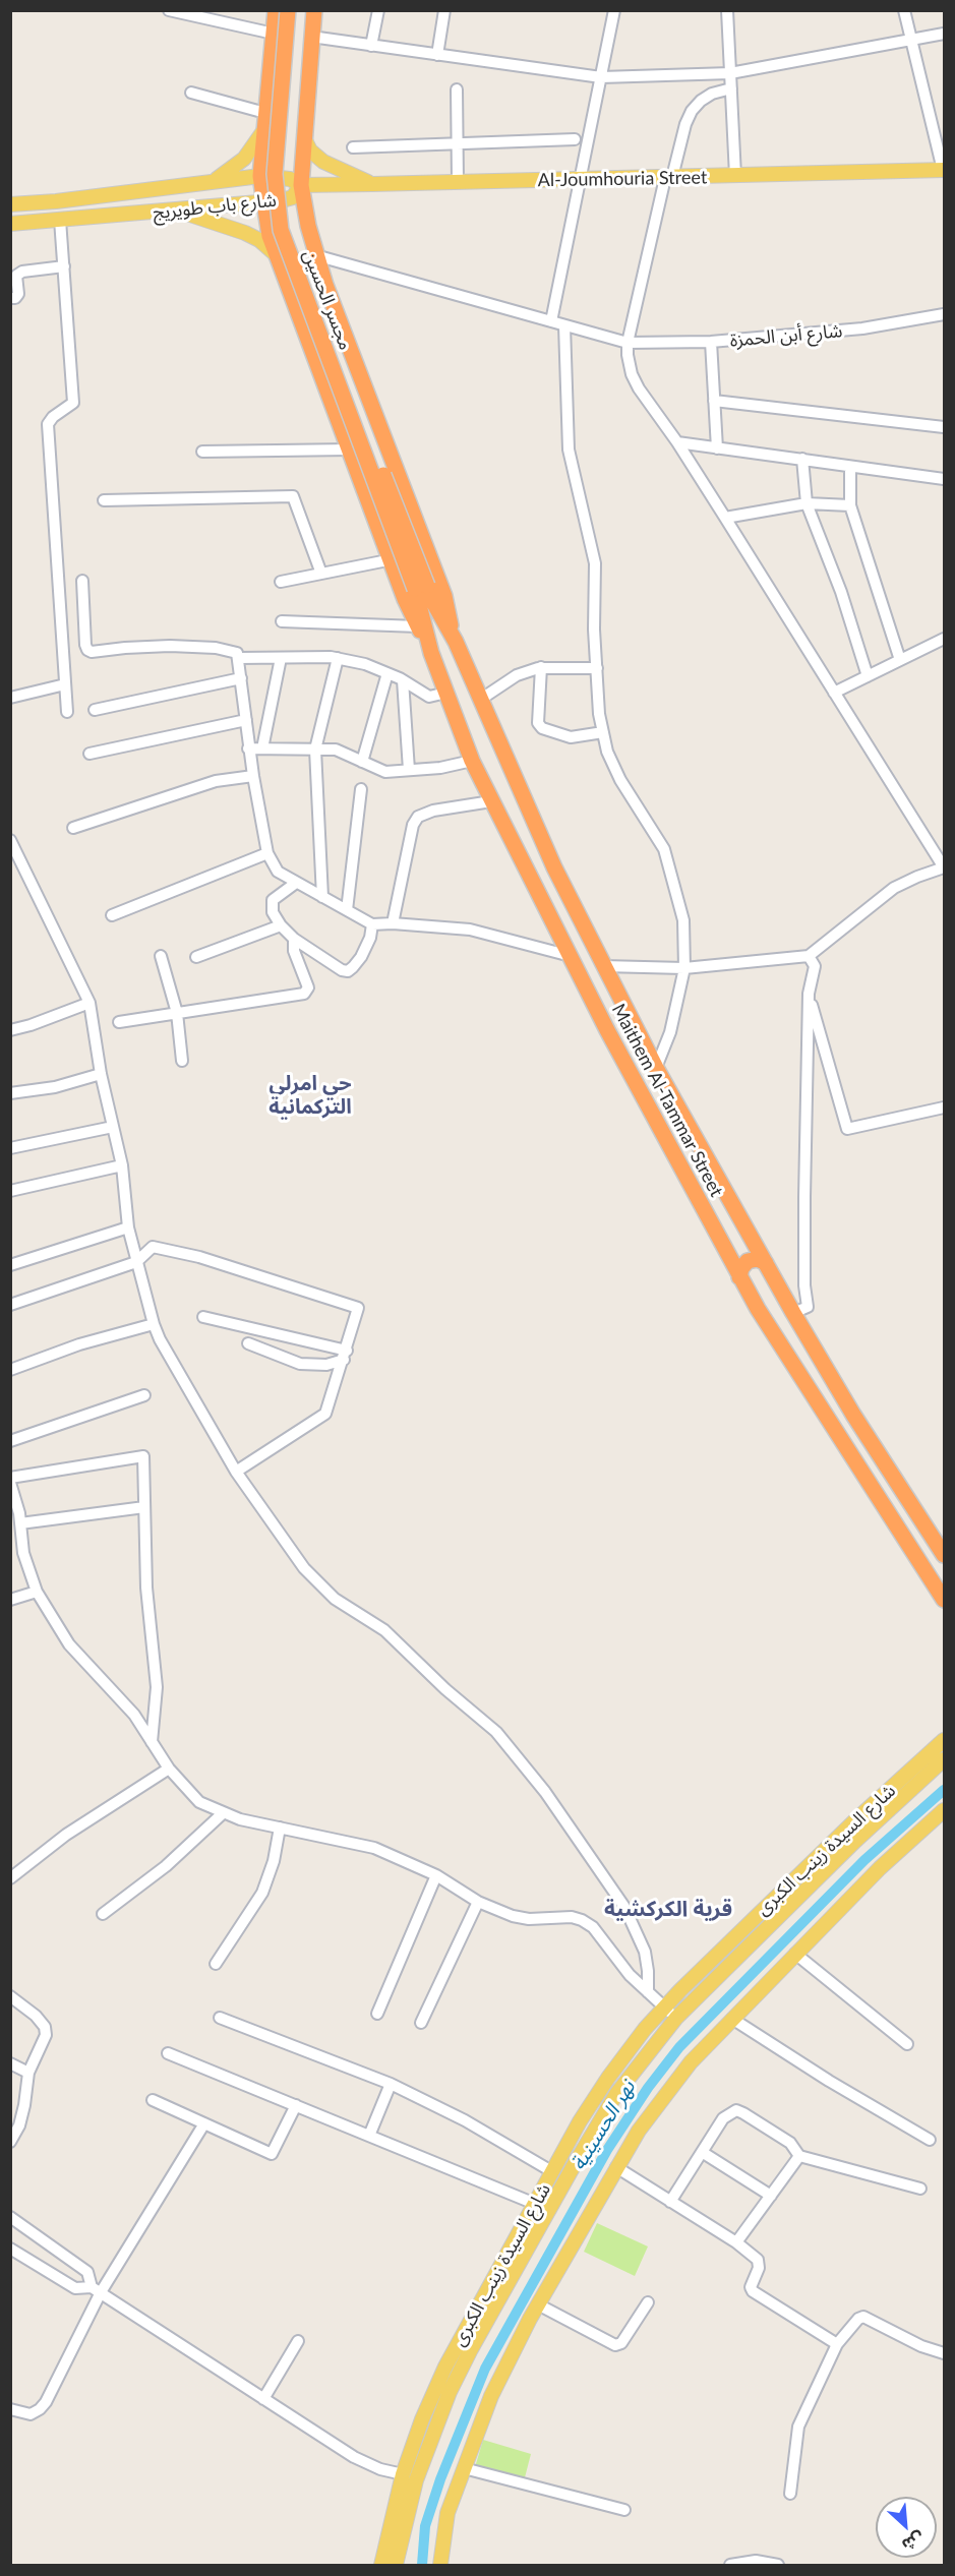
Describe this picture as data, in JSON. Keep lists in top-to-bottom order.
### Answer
{
  "streets": {
    "highway": ["مجسر الحسين", "Maithem Al-Tammar Street"],
    "main road": ["Al-Joumhouria Street", "شارع باب طويريج", "شارع السيدة زينب الكبرى"],
    "street": ["شارع أبن الحمزة"]
  },
  "crossings": [
    ["Al-Joumhouria Street", "شارع باب طويريج"],
    ["مجسر الحسين", "Maithem Al-Tammar Street"]
  ],
  "districts": ["حي امرلي التركمانية", "قرية الكركشية"],
  "water": ["نهر الحسينية"],
  "north": "bottom right"
}
